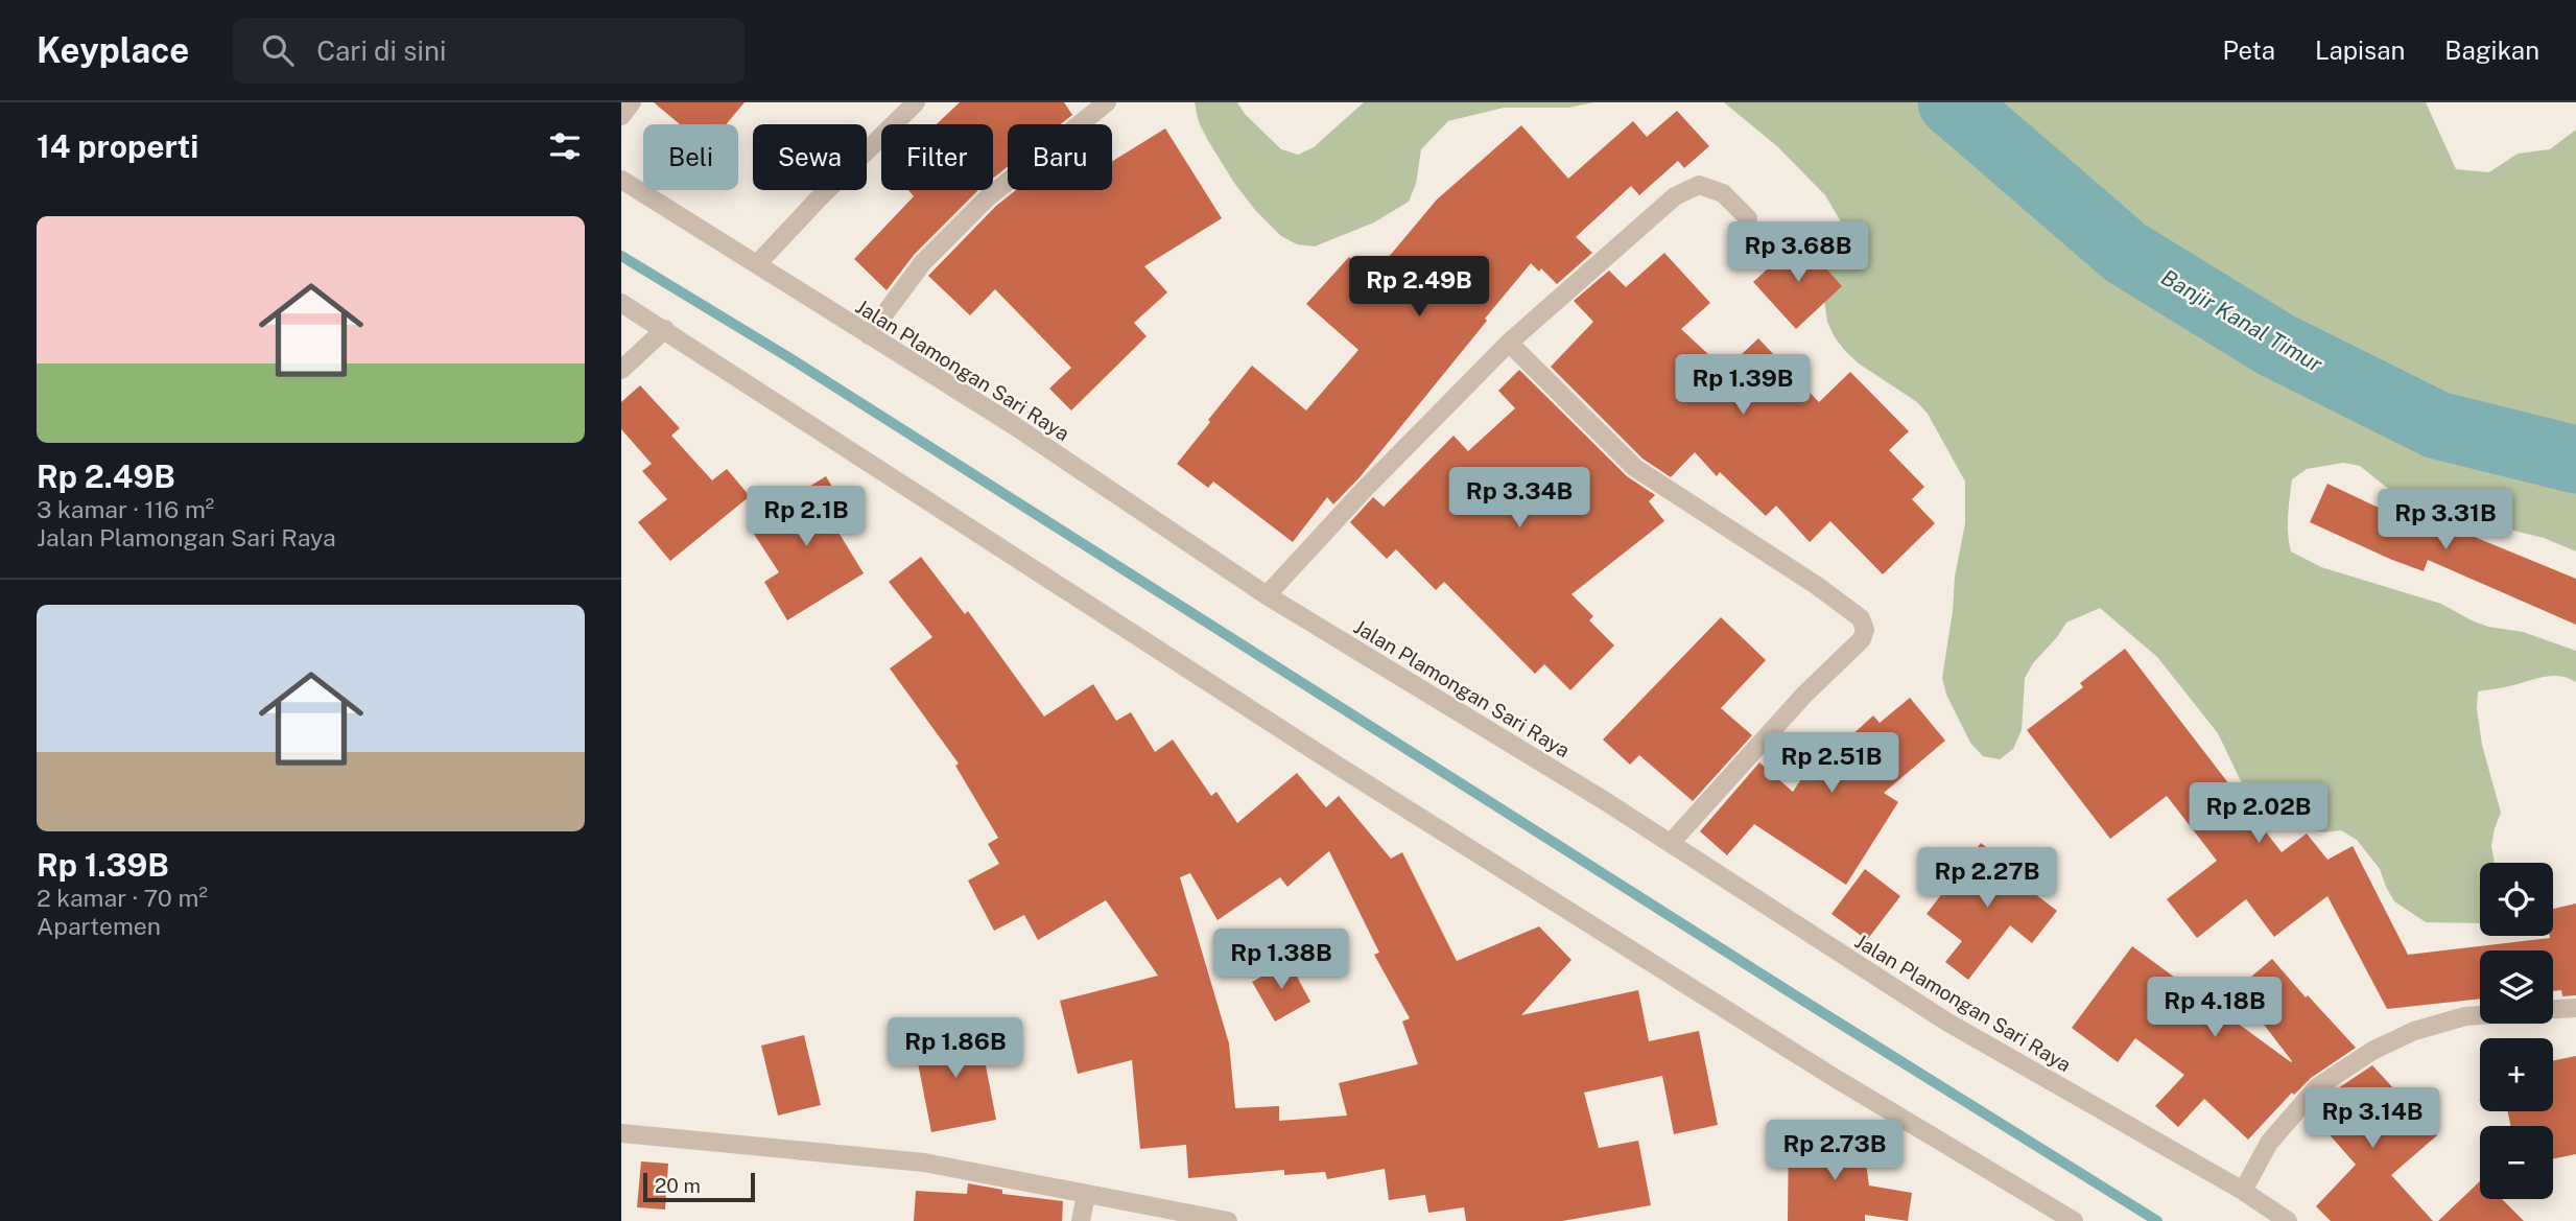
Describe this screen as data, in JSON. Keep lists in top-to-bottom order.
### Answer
{
  "streets": {
    "street": ["Jalan Plamongan Sari Raya"]
  },
  "water": ["Banjir Kanal Timur"],
  "scale_bar": "20 m",
  "page": {
    "header": "Keyplace",
    "search": "Cari di sini",
    "nav": ["Peta", "Lapisan", "Bagikan"],
    "heading": "14 properti",
    "chip": [
      "Beli",
      "Sewa",
      "Filter",
      "Baru"
    ],
    "list": [
      {
        "name": "Rp 2.49B",
        "note": "3 kamar · 116 m² · Jalan Plamongan Sari Raya"
      },
      {
        "name": "Rp 1.39B",
        "note": "2 kamar · 70 m² · Apartemen"
      }
    ],
    "price": [
      "Rp 3.68B",
      "Rp 2.49B",
      "Rp 1.39B",
      "Rp 3.34B",
      "Rp 2.1B",
      "Rp 3.31B",
      "Rp 2.51B",
      "Rp 2.02B",
      "Rp 2.27B",
      "Rp 1.38B",
      "Rp 4.18B",
      "Rp 1.86B",
      "Rp 3.14B",
      "Rp 2.73B"
    ],
    "map_buttons": ["+", "−"],
    "scale": "20 m"
  }
}
